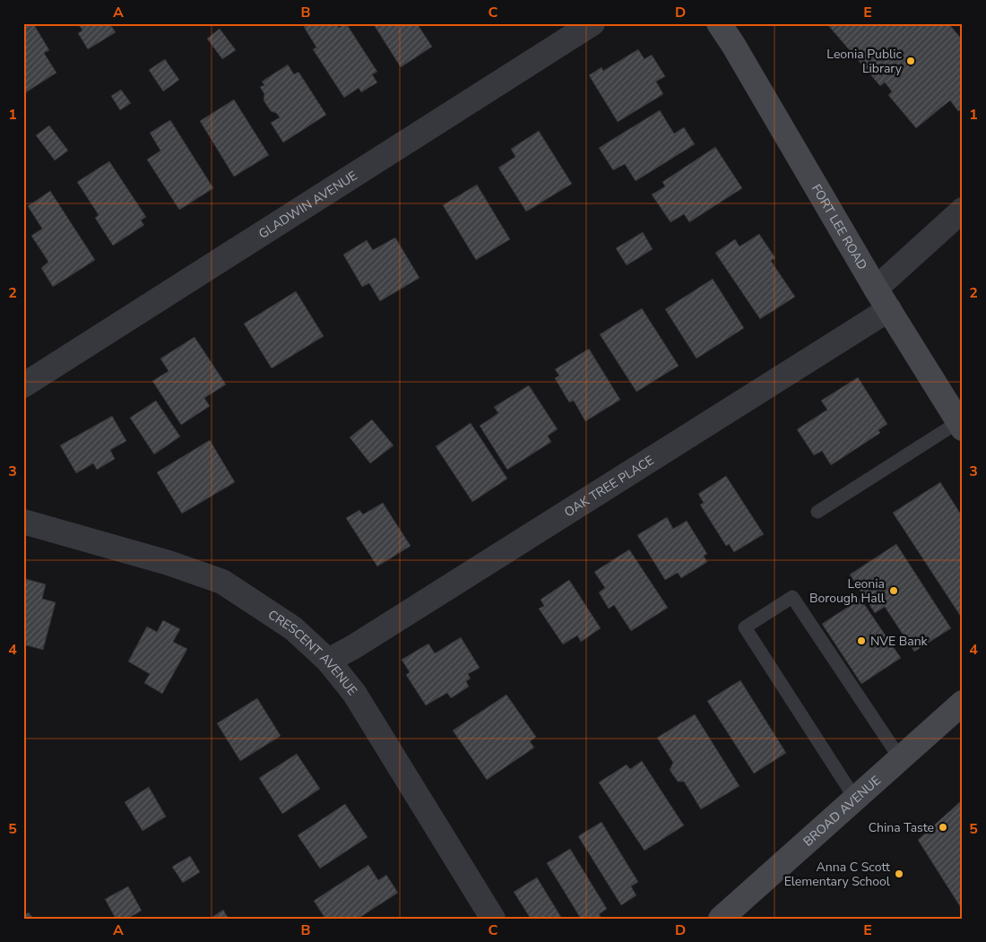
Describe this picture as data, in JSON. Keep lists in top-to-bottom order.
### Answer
{
  "streets": {
    "main road": ["FORT LEE ROAD", "BROAD AVENUE"],
    "street": ["GLADWIN AVENUE", "OAK TREE PLACE", "CRESCENT AVENUE"]
  },
  "crossings": [
    ["FORT LEE ROAD", "OAK TREE PLACE"],
    ["OAK TREE PLACE", "CRESCENT AVENUE"]
  ],
  "places": [
    "Leonia Public Library",
    "Leonia Borough Hall",
    "NVE Bank",
    "China Taste",
    "Anna C Scott Elementary School"
  ],
  "grid": {
    "columns": [
      "A",
      "B",
      "C",
      "D",
      "E"
    ],
    "rows": [
      "1",
      "2",
      "3",
      "4",
      "5"
    ]
  }
}
